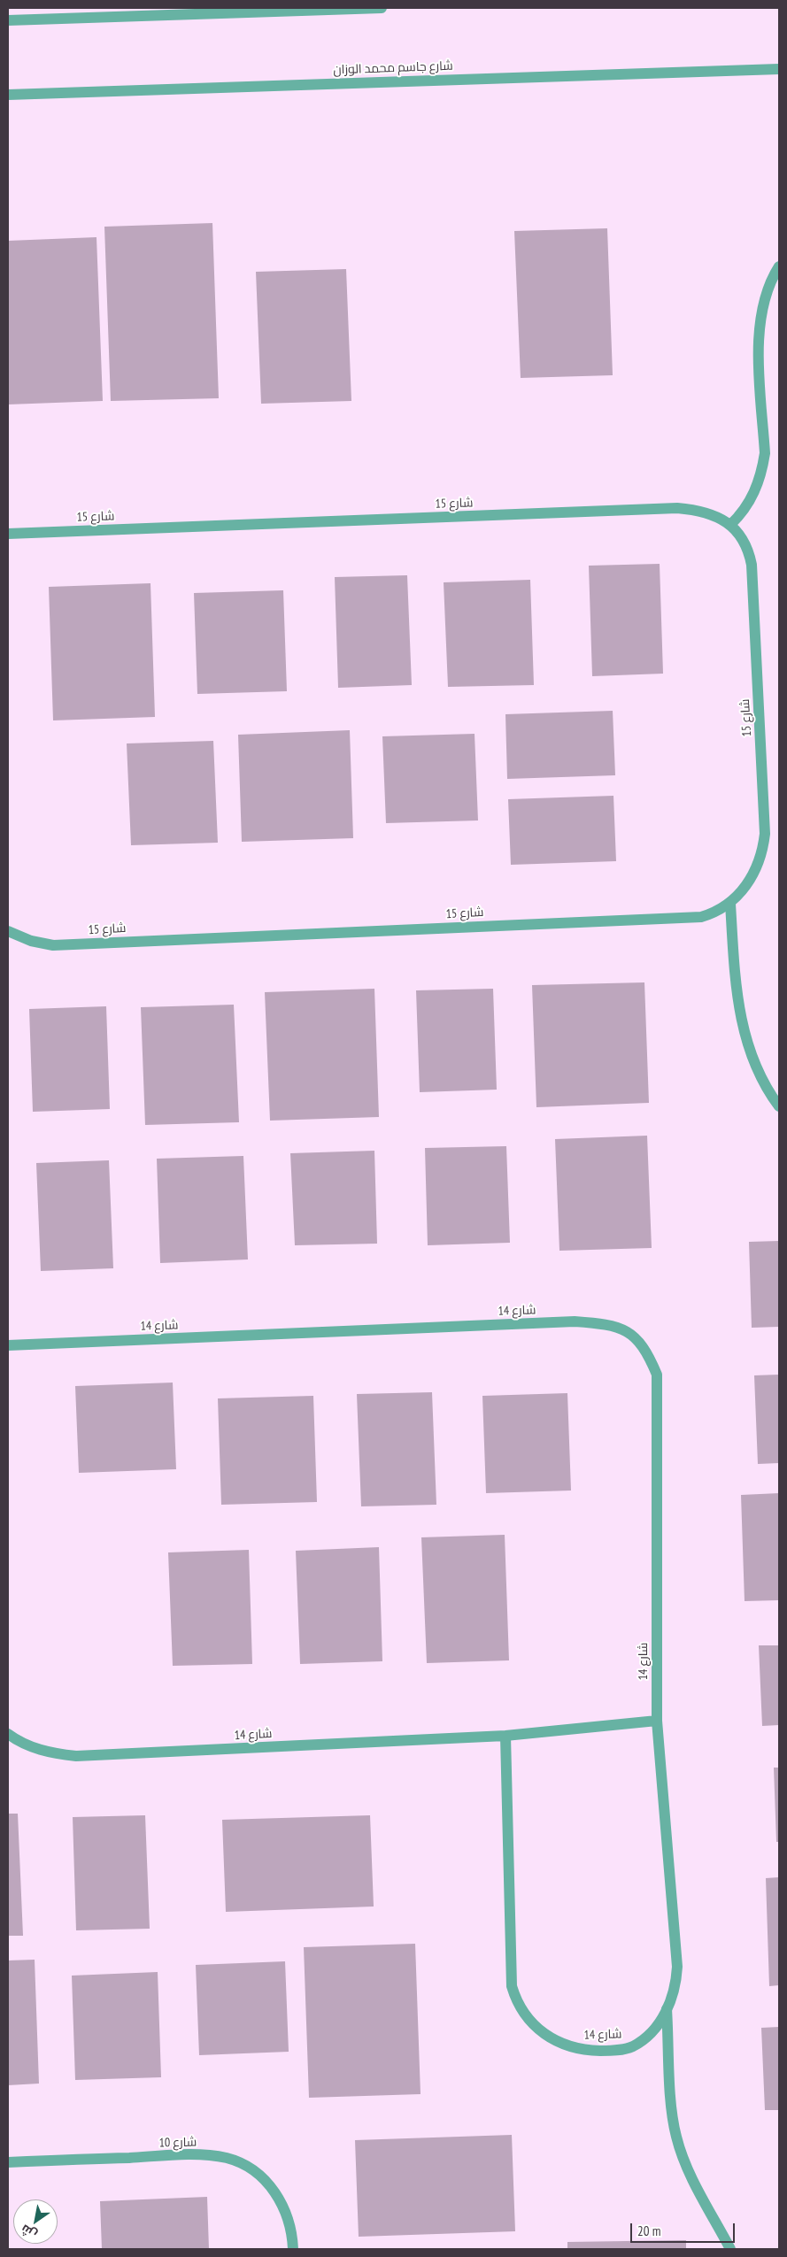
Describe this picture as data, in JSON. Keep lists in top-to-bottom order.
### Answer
{
  "streets": {
    "street": [
      "شارع جاسم محمد الوزان",
      "شارع 15",
      "شارع 14",
      "شارع 10"
    ]
  },
  "scale_bar": "20 m",
  "north": "bottom left"
}
